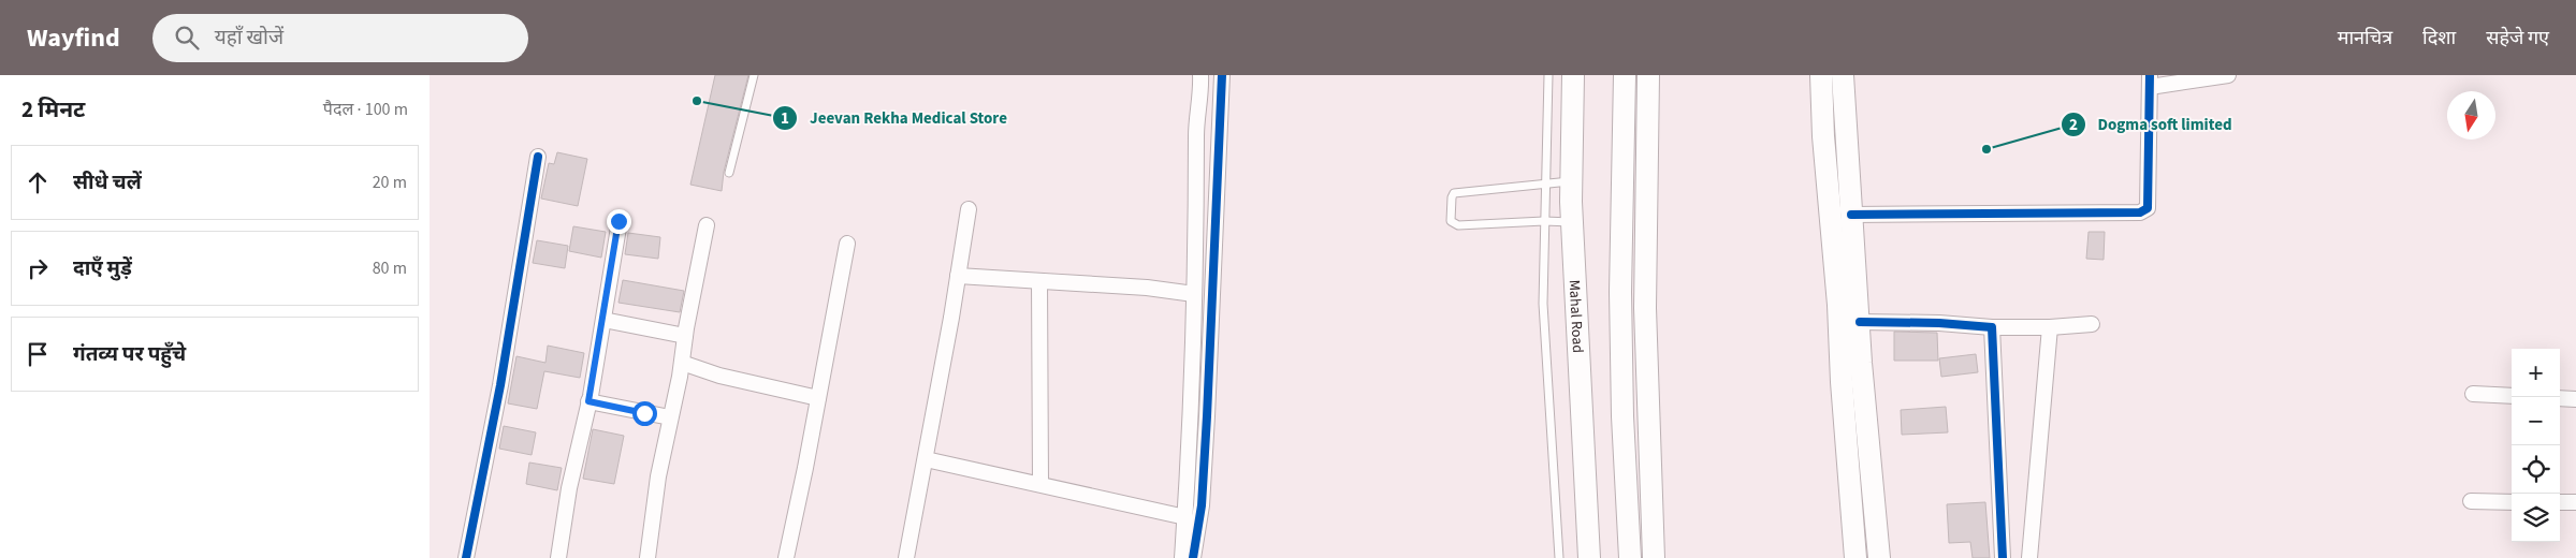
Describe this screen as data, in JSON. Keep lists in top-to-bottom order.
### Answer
{
  "streets": {
    "main road": ["Mahal Road"]
  },
  "places": ["Jeevan Rekha Medical Store", "Dogma soft limited"],
  "north": "bottom",
  "page": {
    "header": "Wayfind",
    "search": "यहाँ खोजें",
    "nav": ["मानचित्र", "दिशा", "सहेजे गए"],
    "heading": ["2 मिनट", "पैदल · 100 m"],
    "list": [
      ["सीधे चलें", "20 m"],
      ["दाएँ मुड़ें", "80 m"],
      "गंतव्य पर पहुँचे"
    ],
    "map_buttons": ["+", "−"]
  }
}
